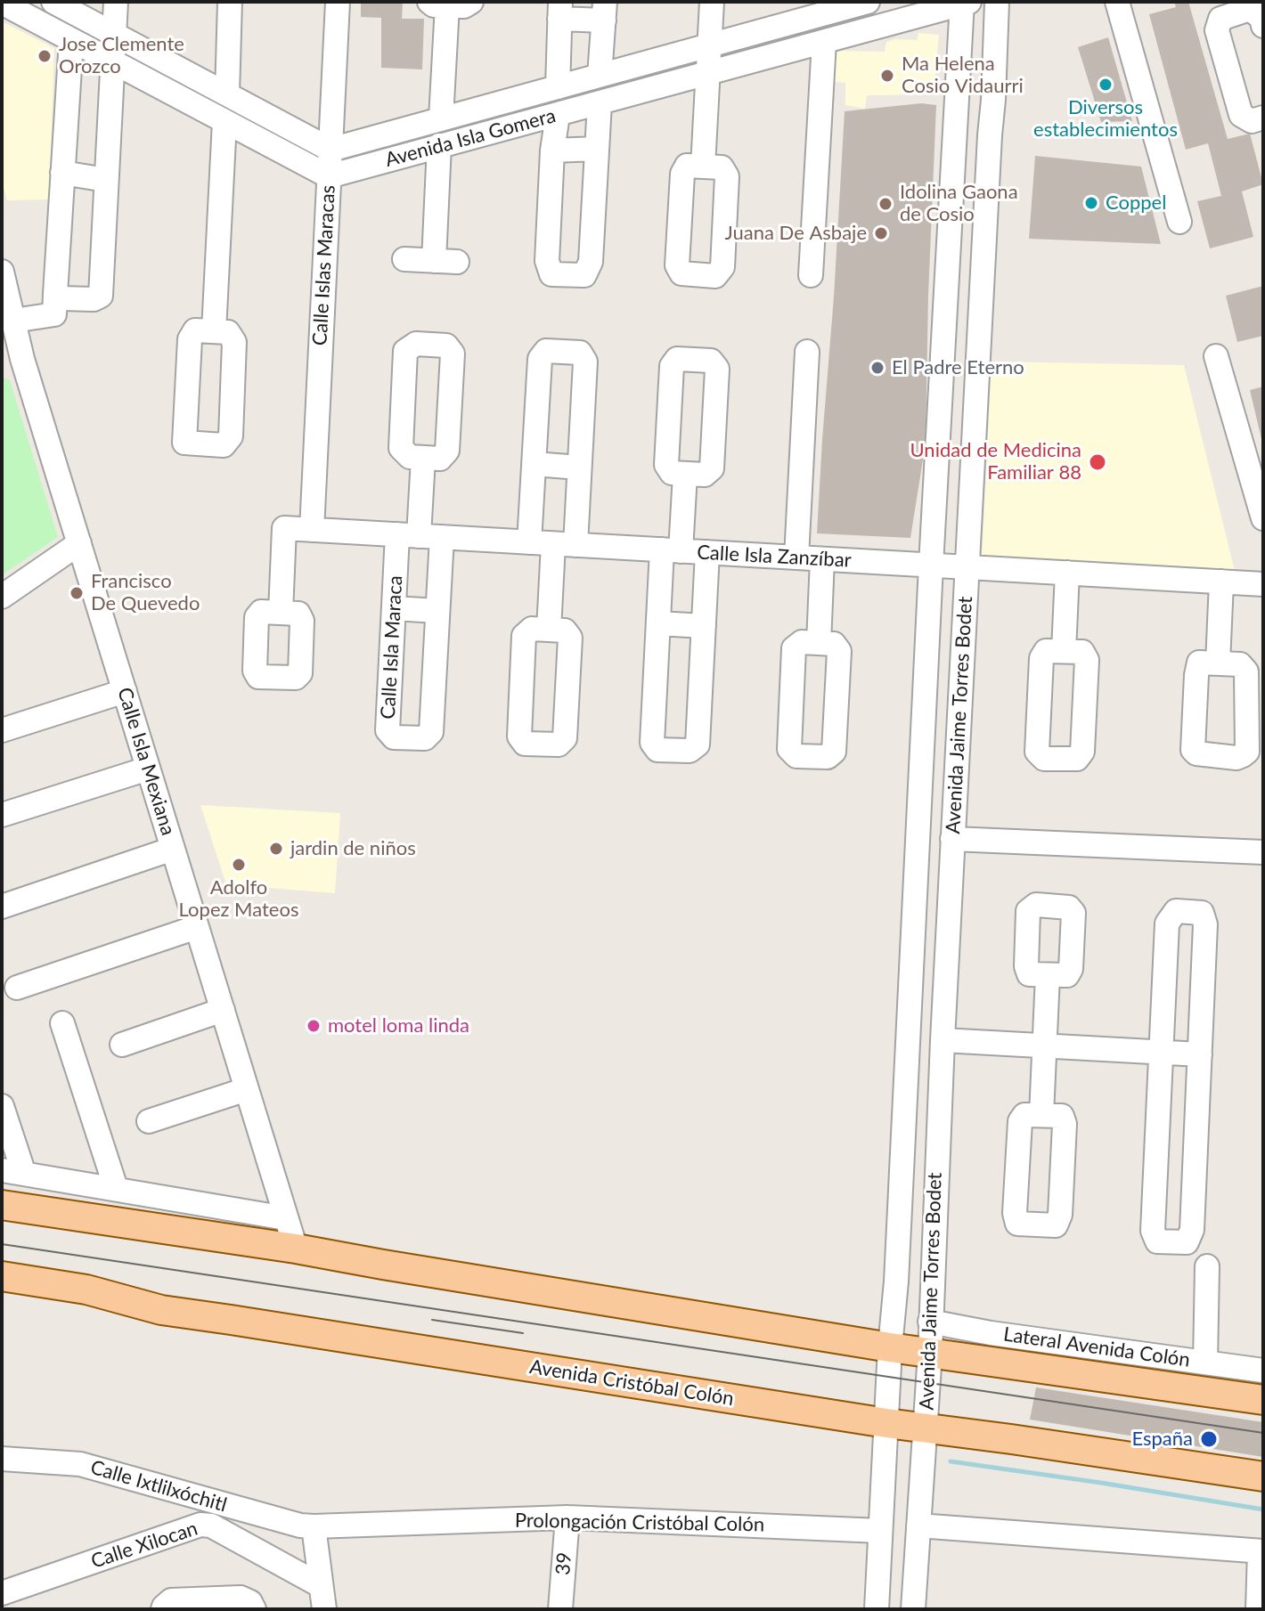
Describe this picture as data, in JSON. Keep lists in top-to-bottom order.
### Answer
{
  "streets": {
    "main road": ["Avenida Cristóbal Colón"],
    "street": [
      "Avenida Isla Gomera",
      "Calle Islas Maracas",
      "Calle Isla Zanzíbar",
      "Calle Isla Maraca",
      "Avenida Jaime Torres Bodet",
      "Calle Isla Mexiana",
      "Lateral Avenida Colón",
      "Calle Ixtlilxóchitl",
      "Prolongación Cristóbal Colón",
      "Calle Xilocan",
      "39"
    ]
  },
  "crossings": [
    ["Avenida Isla Gomera", "Calle Islas Maracas"],
    ["Avenida Isla Gomera", "Avenida Jaime Torres Bodet"],
    ["Calle Islas Maracas", "Calle Isla Zanzíbar"],
    ["Calle Isla Zanzíbar", "Calle Isla Maraca"],
    ["Calle Isla Zanzíbar", "Avenida Jaime Torres Bodet"],
    ["Avenida Jaime Torres Bodet", "Lateral Avenida Colón"],
    ["Avenida Jaime Torres Bodet", "Avenida Cristóbal Colón"],
    ["Avenida Jaime Torres Bodet", "Prolongación Cristóbal Colón"],
    ["Calle Ixtlilxóchitl", "Prolongación Cristóbal Colón"],
    ["Prolongación Cristóbal Colón", "39"]
  ],
  "places": [
    "Jose Clemente Orozco",
    "Ma Helena Cosio Vidaurri",
    "Diversos establecimientos",
    "Coppel",
    "Idolina Gaona de Cosio",
    "Juana De Asbaje",
    "El Padre Eterno",
    "Unidad de Medicina Familiar 88",
    "Francisco De Quevedo",
    "jardin de niños",
    "Adolfo Lopez Mateos",
    "motel loma linda",
    "España"
  ]
}
